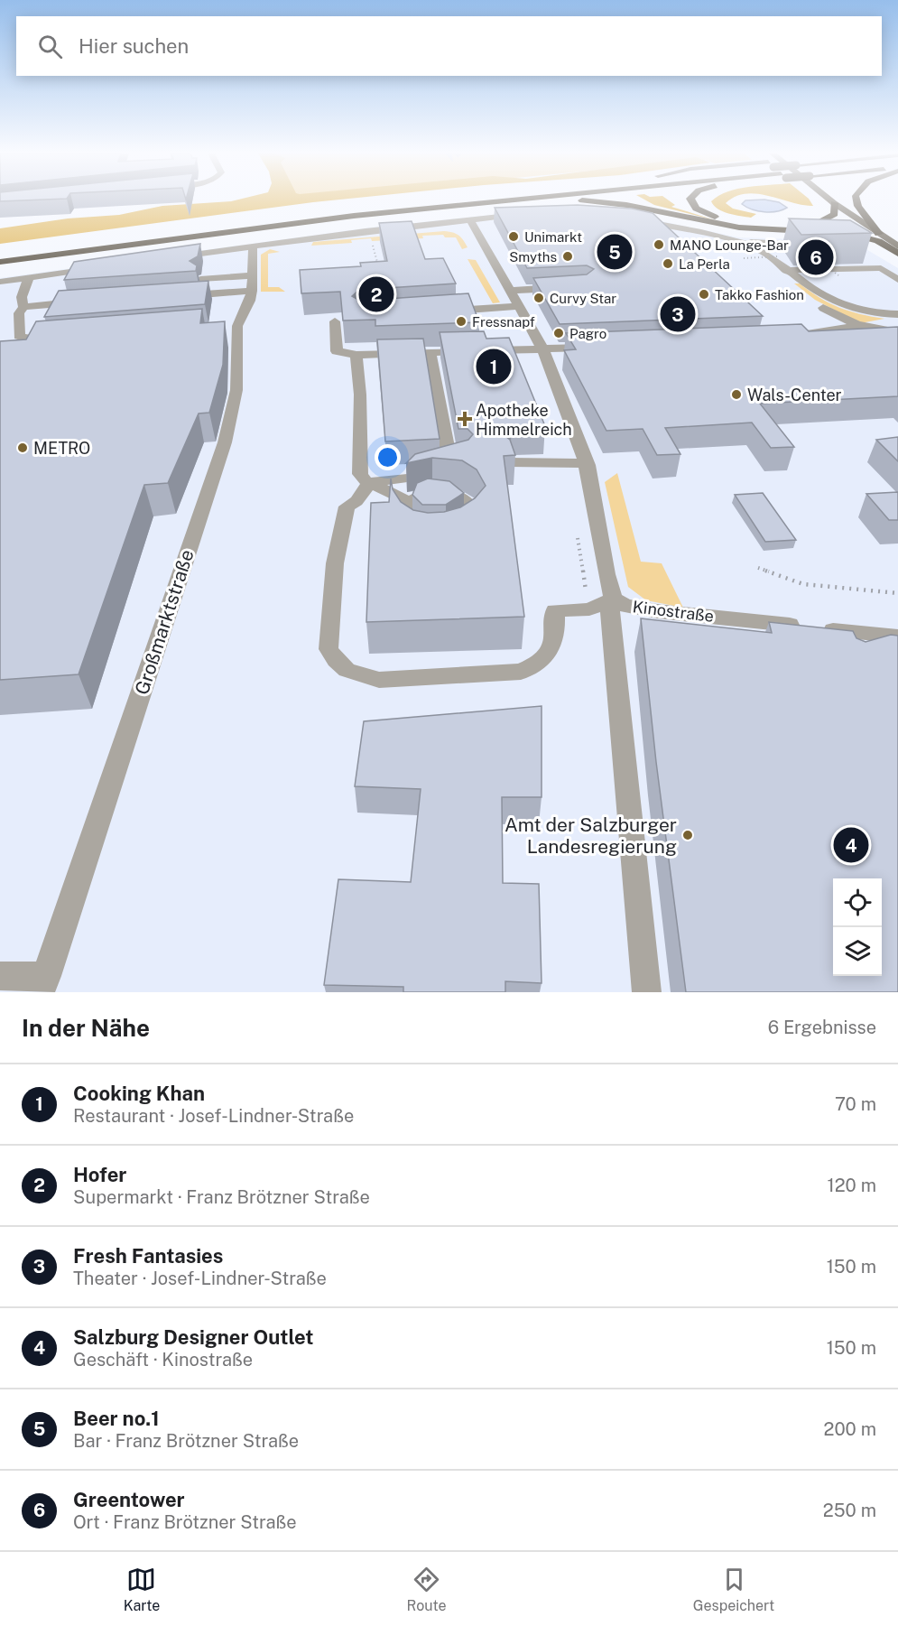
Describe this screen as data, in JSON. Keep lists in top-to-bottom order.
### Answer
{
  "streets": {
    "street": ["Kinostraße", "Großmarktstraße"]
  },
  "places": {
    "other": [
      "Unimarkt",
      "MANO Lounge-Bar",
      "Smyths",
      "La Perla",
      "Takko Fashion",
      "Curvy Star",
      "Fressnapf",
      "Pagro",
      "Wals-Center",
      "METRO",
      "Amt der Salzburger Landesregierung"
    ],
    "health": ["Apotheke Himmelreich"]
  },
  "page": {
    "search": "Hier suchen",
    "pins": [
      "5",
      "6",
      "2",
      "3",
      "1",
      "4"
    ],
    "heading": ["In der Nähe", "6 Ergebnisse"],
    "list": [
      {
        "mark": "1",
        "name": "Cooking Khan",
        "note": "Restaurant · Josef-Lindner-Straße",
        "value": "70 m"
      },
      {
        "mark": "2",
        "name": "Hofer",
        "note": "Supermarkt · Franz Brötzner Straße",
        "value": "120 m"
      },
      {
        "mark": "3",
        "name": "Fresh Fantasies",
        "note": "Theater · Josef-Lindner-Straße",
        "value": "150 m"
      },
      {
        "mark": "4",
        "name": "Salzburg Designer Outlet",
        "note": "Geschäft · Kinostraße",
        "value": "150 m"
      },
      {
        "mark": "5",
        "name": "Beer no.1",
        "note": "Bar · Franz Brötzner Straße",
        "value": "200 m"
      },
      {
        "mark": "6",
        "name": "Greentower",
        "note": "Ort · Franz Brötzner Straße",
        "value": "250 m"
      }
    ],
    "nav": ["Karte", "Route", "Gespeichert"]
  }
}
